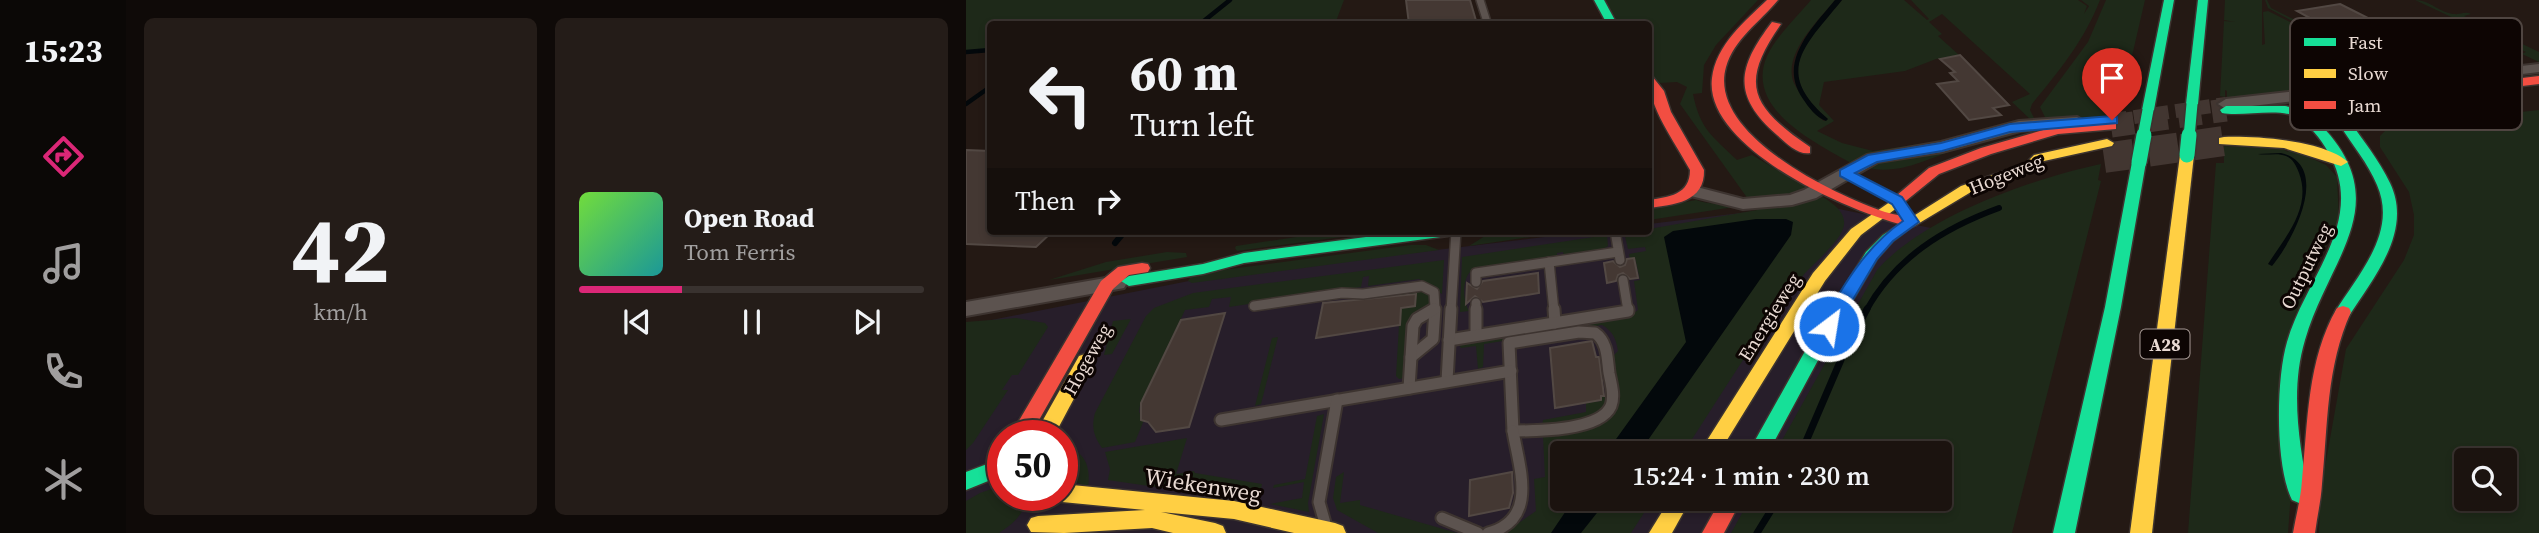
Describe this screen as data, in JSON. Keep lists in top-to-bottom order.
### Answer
{
  "streets": {
    "main road": [
      "Hogeweg",
      "Outputweg",
      "Energieweg",
      "A28",
      "Wiekenweg"
    ]
  },
  "crossings": [
    ["Hogeweg", "Energieweg"]
  ],
  "legend": ["Fast", "Slow", "Jam"],
  "page": {
    "tabs": "15:23",
    "tile": ["42", "km/h"],
    "turn": ["60 m", "Turn left"],
    "then": "Then",
    "song": ["Open Road", "Tom Ferris"],
    "limit": "50",
    "trip": "15:24 · 1 min · 230 m"
  }
}
